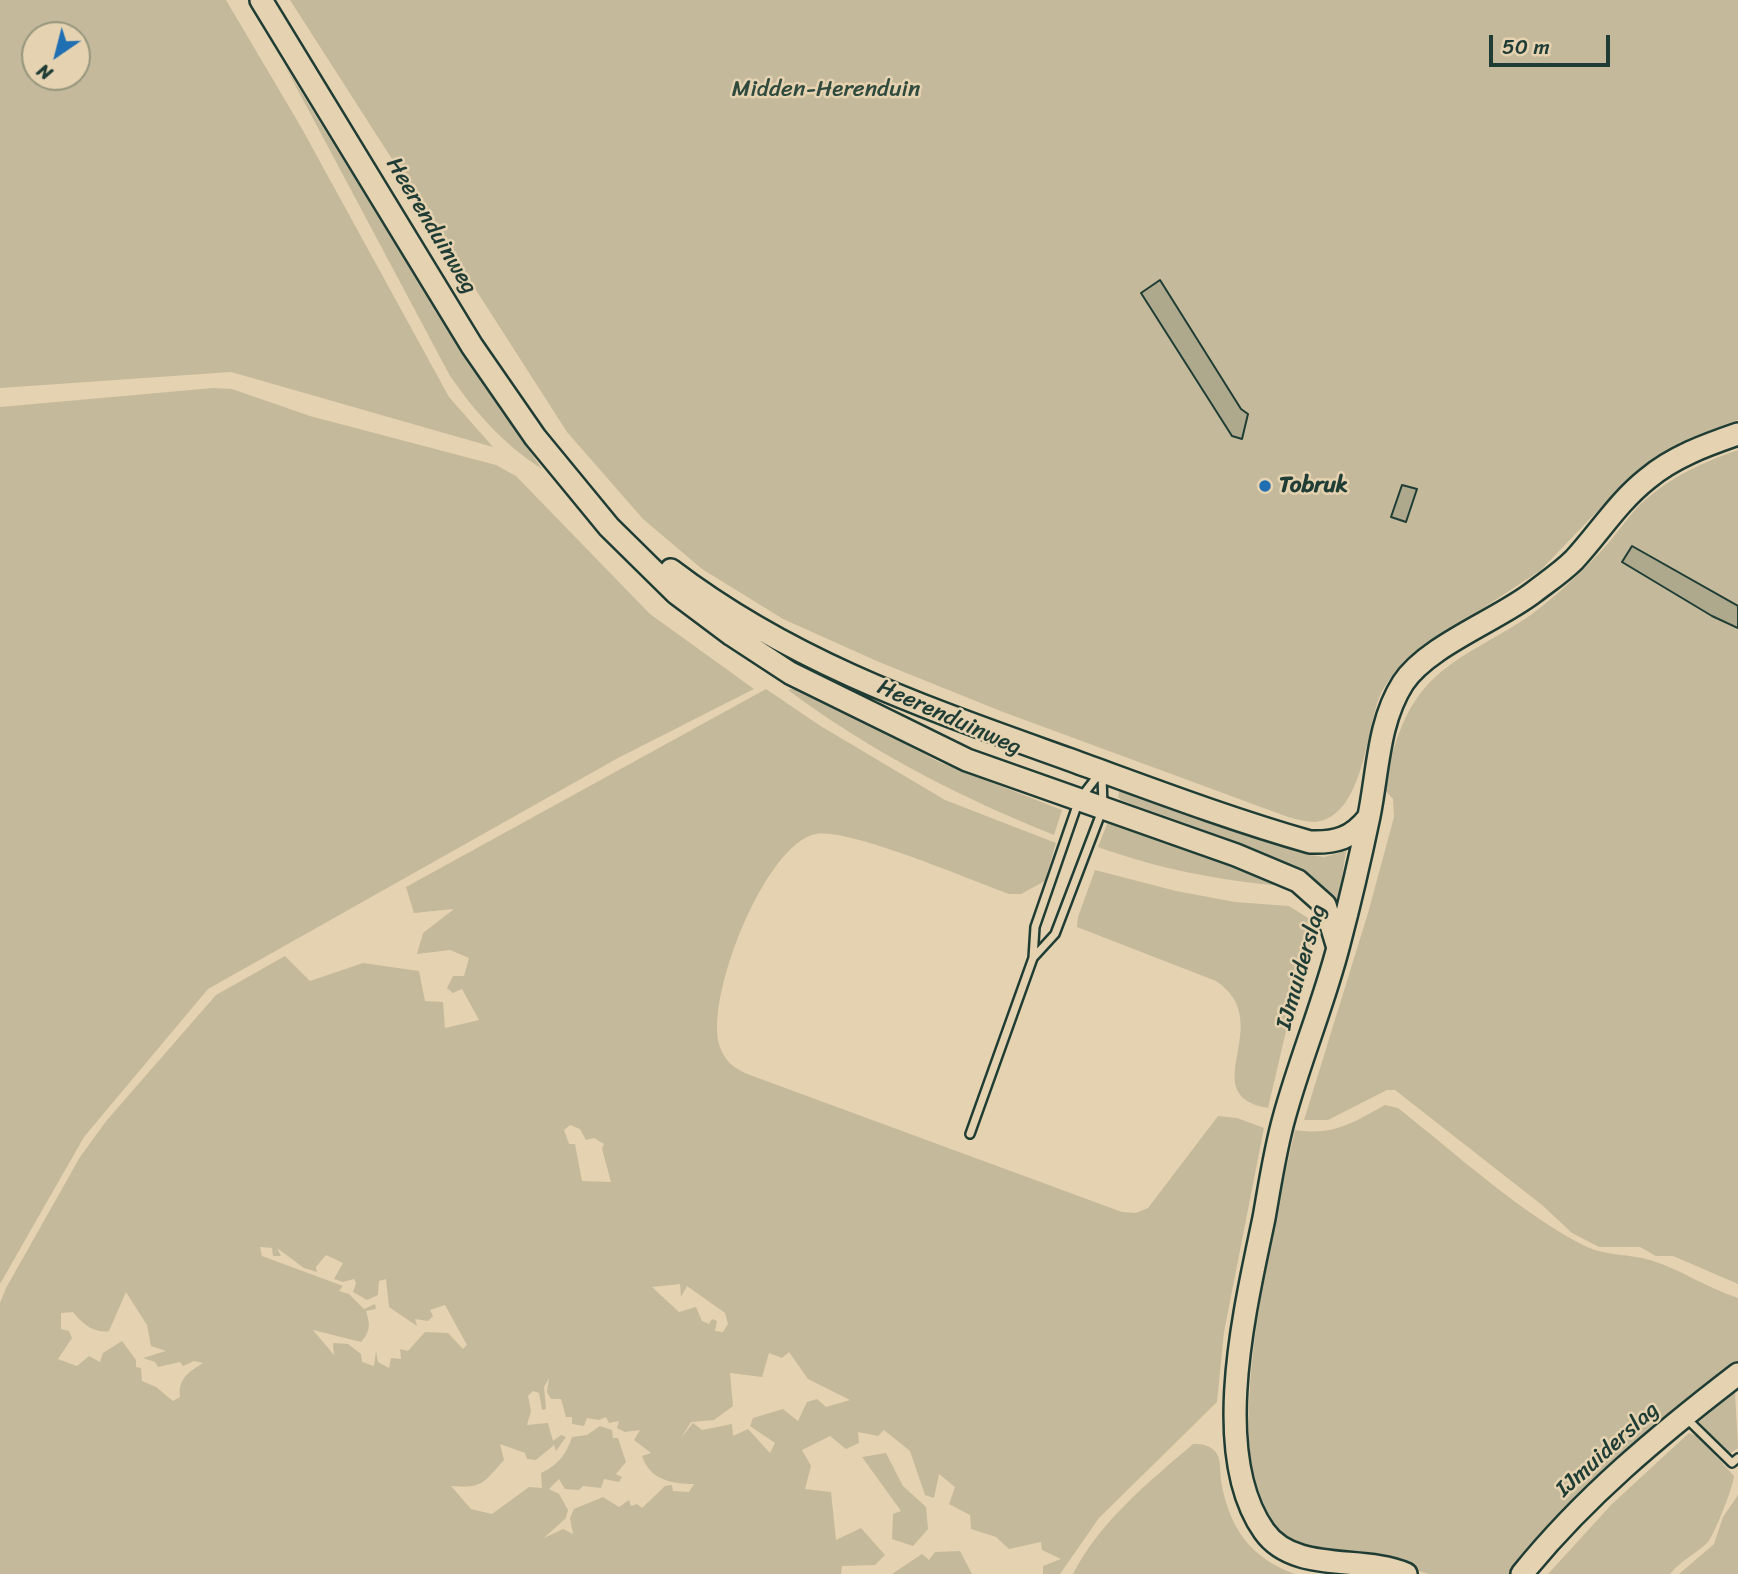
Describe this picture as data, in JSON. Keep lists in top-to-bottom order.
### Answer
{
  "streets": {
    "street": ["Heerenduinweg", "IJmuiderslag"]
  },
  "crossings": [
    ["Heerenduinweg", "IJmuiderslag"]
  ],
  "parks": ["Midden-Herenduin"],
  "places": ["Tobruk"],
  "scale_bar": "50 m",
  "north": "bottom left"
}
